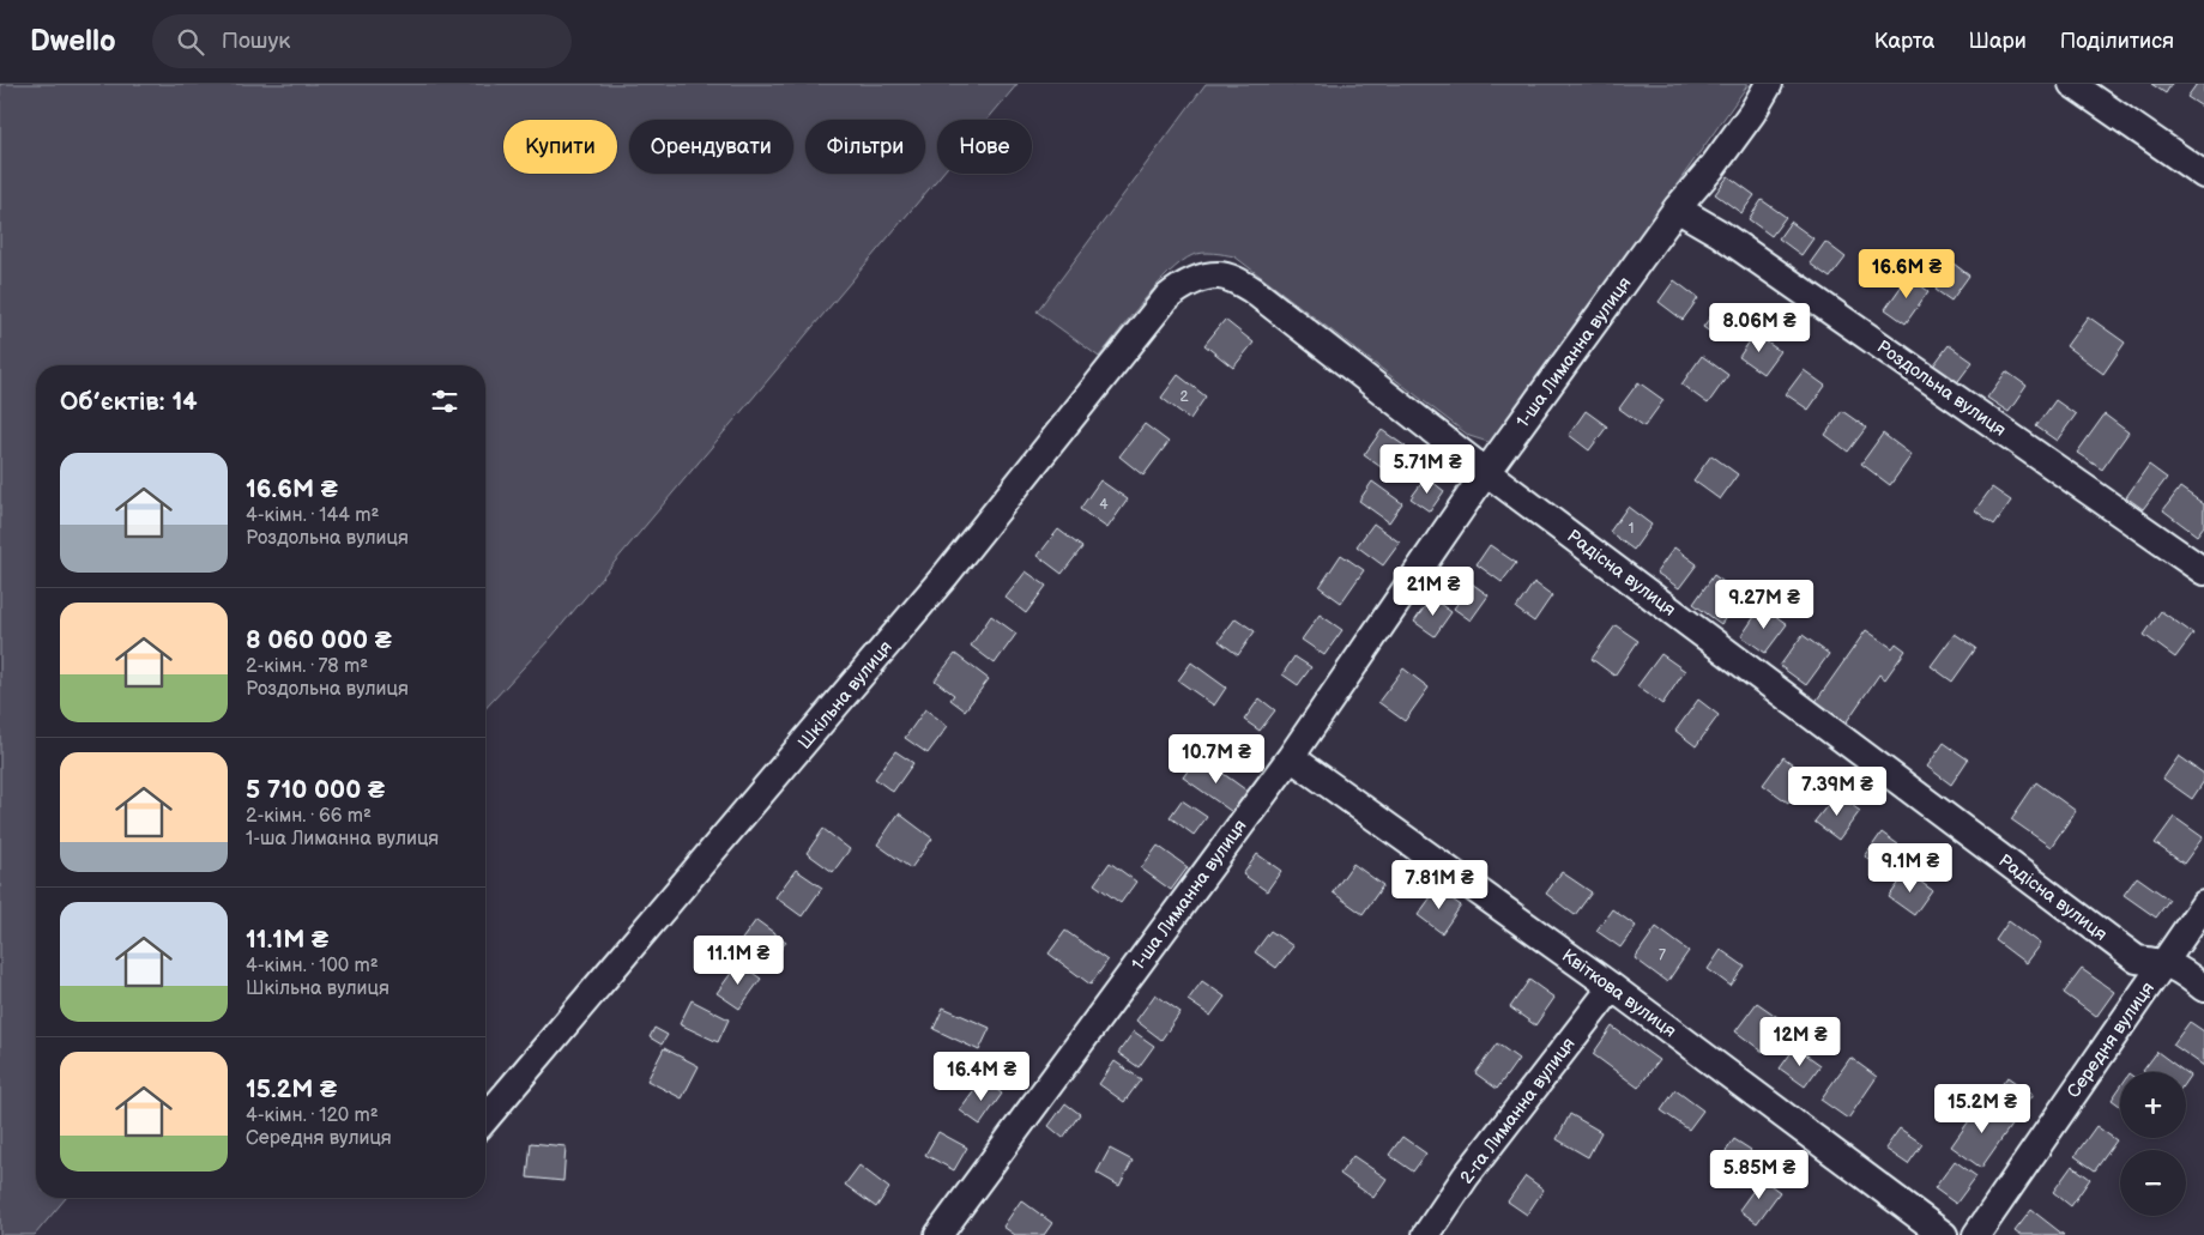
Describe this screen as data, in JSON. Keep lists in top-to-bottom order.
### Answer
{
  "streets": {
    "street": [
      "1-ша Лиманна вулиця",
      "Роздольна вулиця",
      "Радісна вулиця",
      "Шкільна вулиця",
      "Квіткова вулиця",
      "Середня вулиця",
      "2-га Лиманна вулиця"
    ]
  },
  "crossings": [
    ["1-ша Лиманна вулиця", "Роздольна вулиця"],
    ["1-ша Лиманна вулиця", "Радісна вулиця"],
    ["1-ша Лиманна вулиця", "Квіткова вулиця"],
    ["Радісна вулиця", "Шкільна вулиця"],
    ["Радісна вулиця", "Середня вулиця"],
    ["Квіткова вулиця", "2-га Лиманна вулиця"]
  ],
  "house_numbers": [
    "2",
    "4",
    "1",
    "7"
  ],
  "page": {
    "header": "Dwello",
    "search": "Пошук",
    "nav": ["Карта", "Шари", "Поділитися"],
    "chip": [
      "Купити",
      "Орендувати",
      "Фільтри",
      "Нове"
    ],
    "price": [
      "16.6M ₴",
      "8.06M ₴",
      "5.71M ₴",
      "21M ₴",
      "9.27M ₴",
      "10.7M ₴",
      "7.39M ₴",
      "9.1M ₴",
      "7.81M ₴",
      "11.1M ₴",
      "12M ₴",
      "16.4M ₴",
      "15.2M ₴",
      "5.85M ₴"
    ],
    "heading": "Об’єктів: 14",
    "list": [
      {
        "name": "16.6M ₴",
        "note": "4-кімн. · 144 m² · Роздольна вулиця"
      },
      {
        "name": "8 060 000 ₴",
        "note": "2-кімн. · 78 m² · Роздольна вулиця"
      },
      {
        "name": "5 710 000 ₴",
        "note": "2-кімн. · 66 m² · 1-ша Лиманна вулиця"
      },
      {
        "name": "11.1M ₴",
        "note": "4-кімн. · 100 m² · Шкільна вулиця"
      },
      {
        "name": "15.2M ₴",
        "note": "4-кімн. · 120 m² · Середня вулиця"
      }
    ],
    "map_buttons": ["+", "−"]
  }
}
